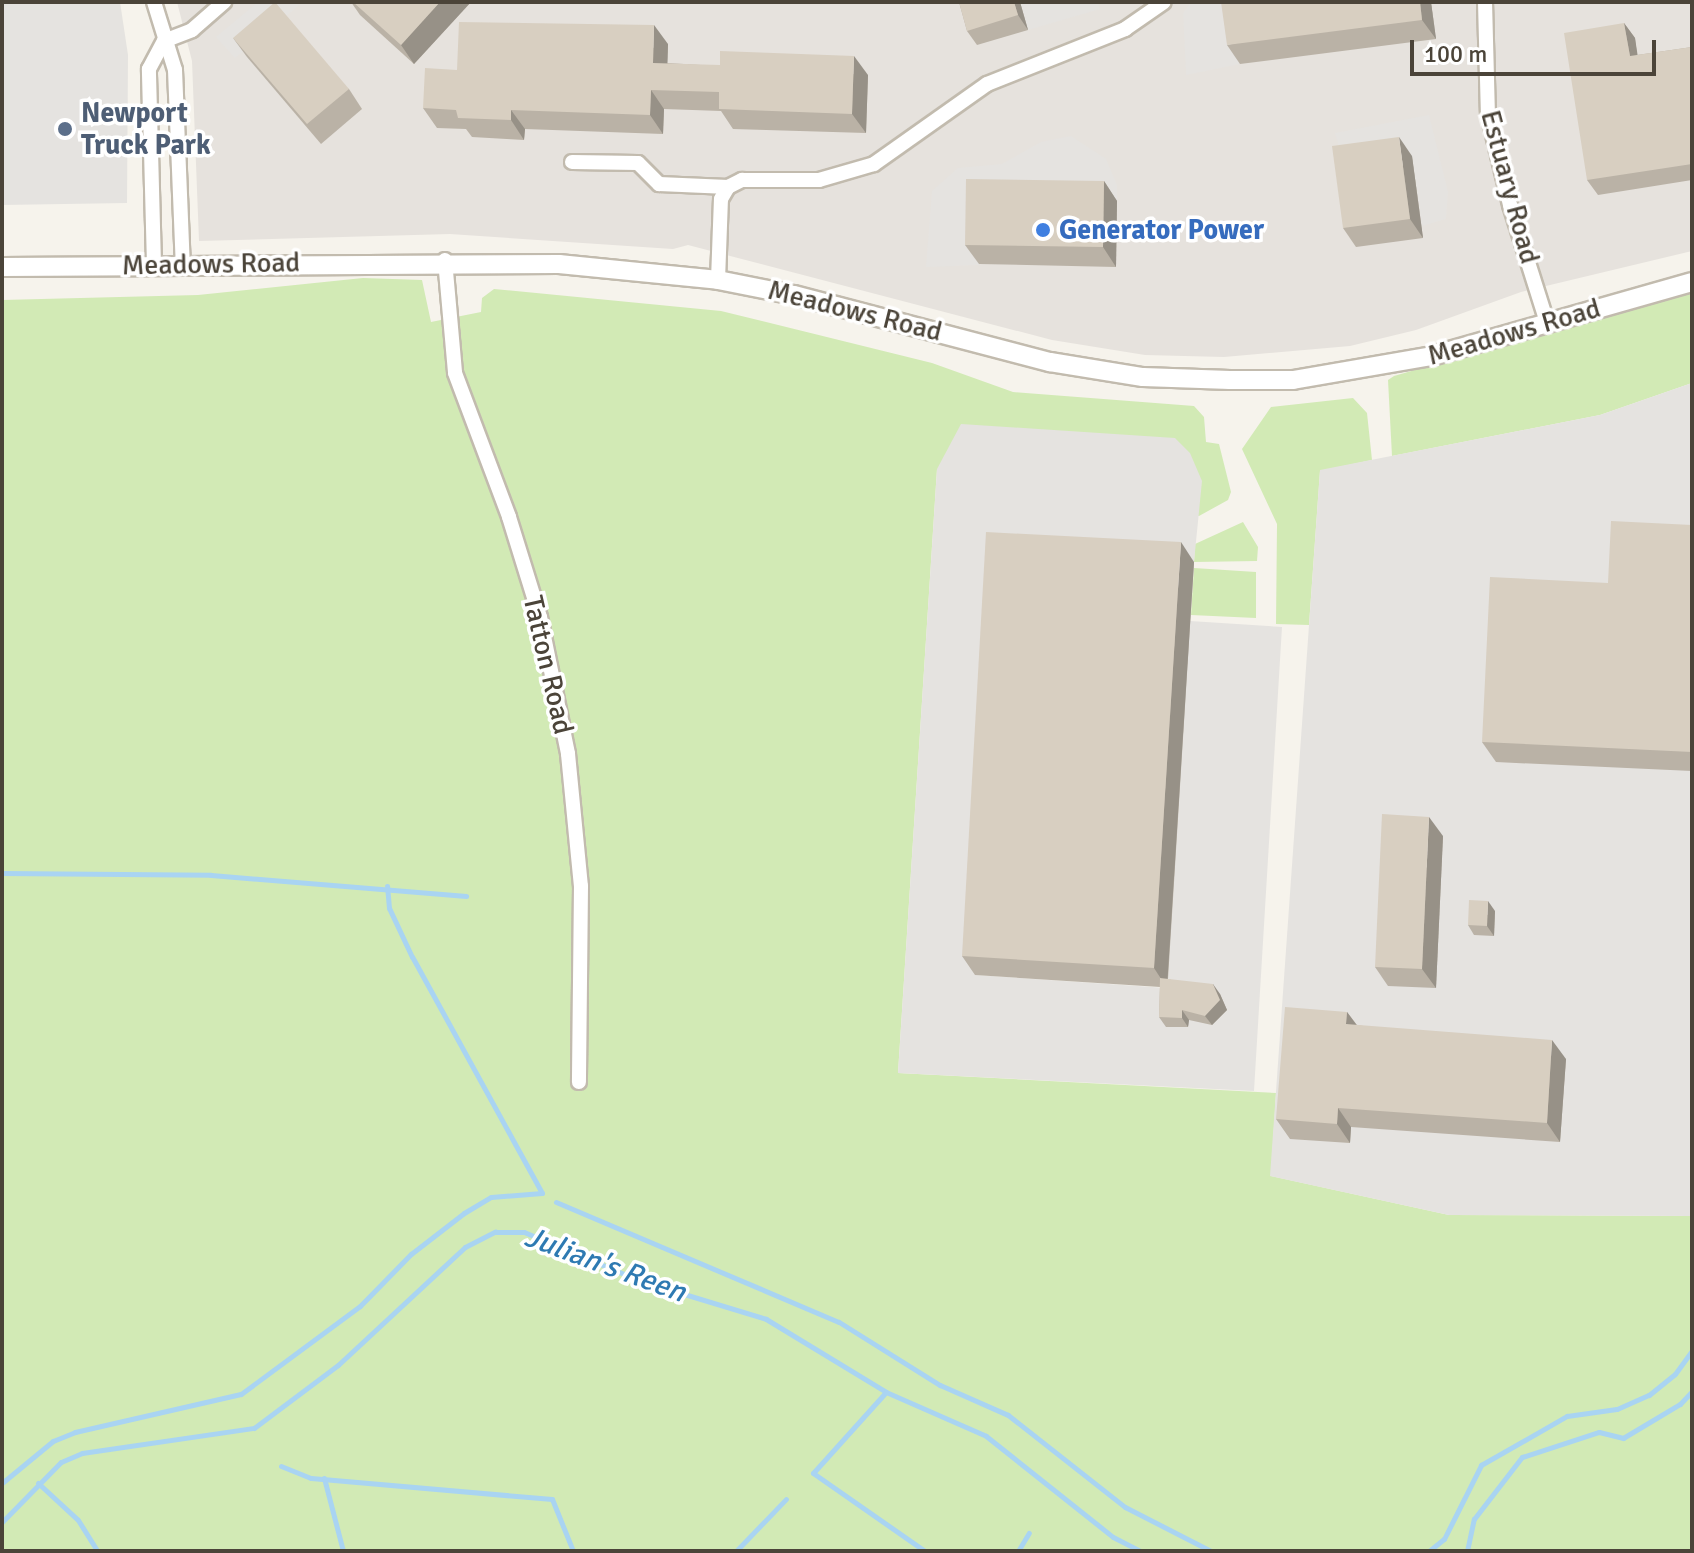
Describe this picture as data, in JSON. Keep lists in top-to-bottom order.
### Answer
{
  "streets": {
    "street": ["Estuary Road", "Meadows Road", "Tatton Road"]
  },
  "crossings": [
    ["Estuary Road", "Meadows Road"],
    ["Meadows Road", "Tatton Road"]
  ],
  "water": ["Julian's Reen"],
  "places": ["Newport Truck Park", "Generator Power"],
  "scale_bar": "100 m"
}
